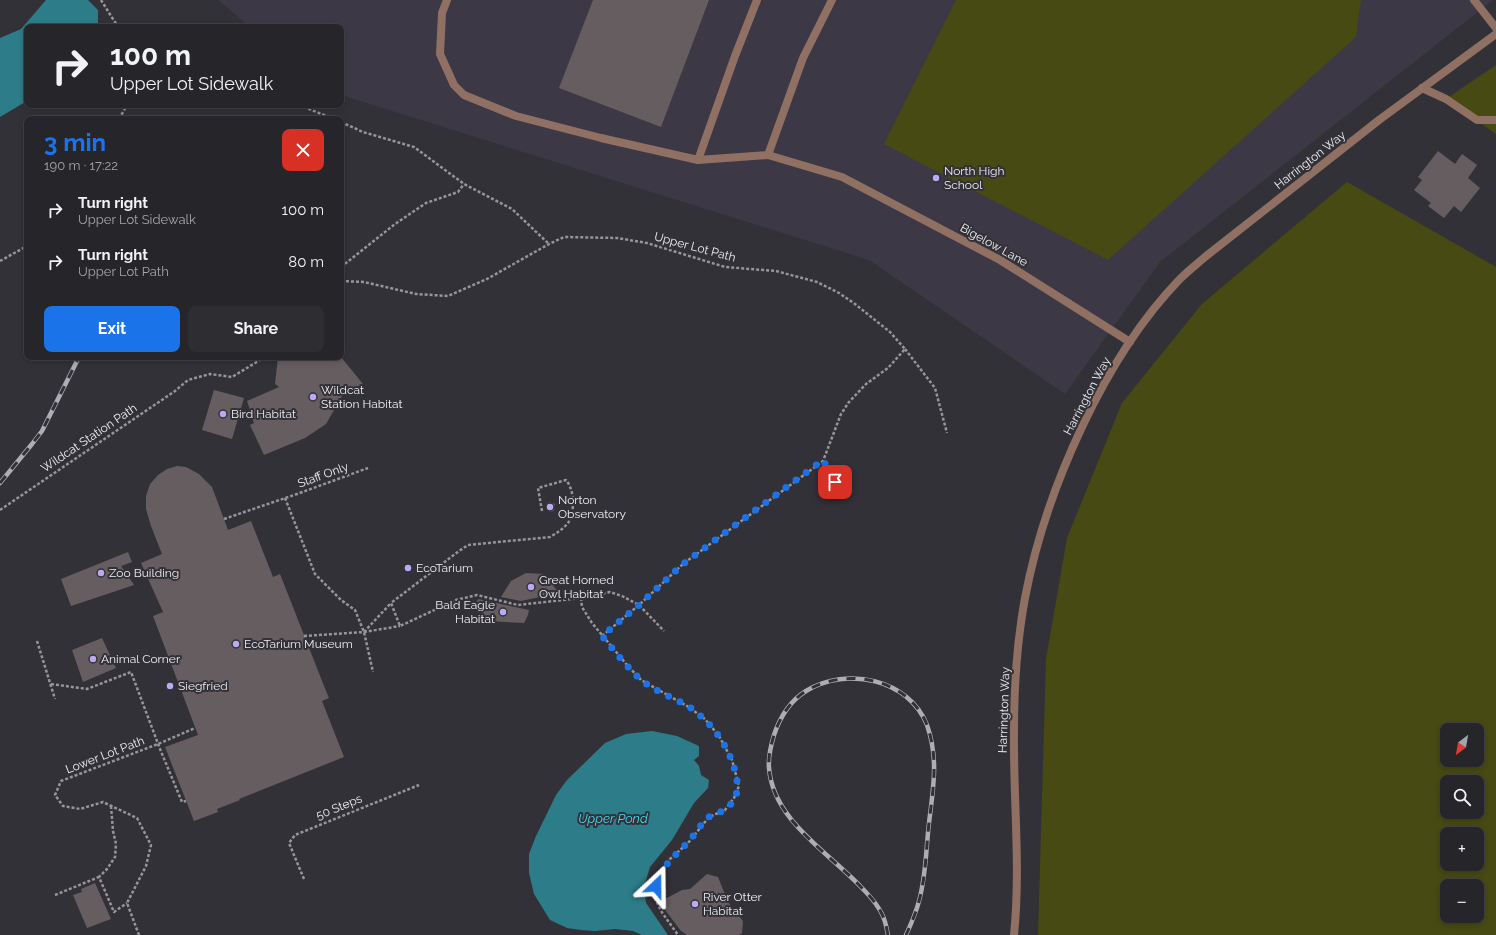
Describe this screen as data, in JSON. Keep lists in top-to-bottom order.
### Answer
{
  "streets": {
    "street": ["Harrington Way", "Bigelow Lane"],
    "path": [
      "Upper Lot Path",
      "Wildcat Station Path",
      "Staff Only",
      "Lower Lot Path",
      "50 Steps"
    ]
  },
  "crossings": [
    ["Harrington Way", "Bigelow Lane"]
  ],
  "water": ["Upper Pond"],
  "places": [
    "North High School",
    "Wildcat Station Habitat",
    "Bird Habitat",
    "Norton Observatory",
    "EcoTarium",
    "Zoo Building",
    "Great Horned Owl Habitat",
    "Bald Eagle Habitat",
    "EcoTarium Museum",
    "Animal Corner",
    "Siegfried",
    "River Otter Habitat"
  ],
  "north": "bottom left",
  "page": {
    "turn": ["100 m", "Upper Lot Sidewalk"],
    "heading": ["3 min", "190 m · 17:22"],
    "list": [
      {
        "name": "Turn right",
        "note": "Upper Lot Sidewalk",
        "value": "100 m"
      },
      {
        "name": "Turn right",
        "note": "Upper Lot Path",
        "value": "80 m"
      }
    ],
    "buttons": ["Exit", "Share"],
    "map_buttons": ["+", "−"]
  }
}
